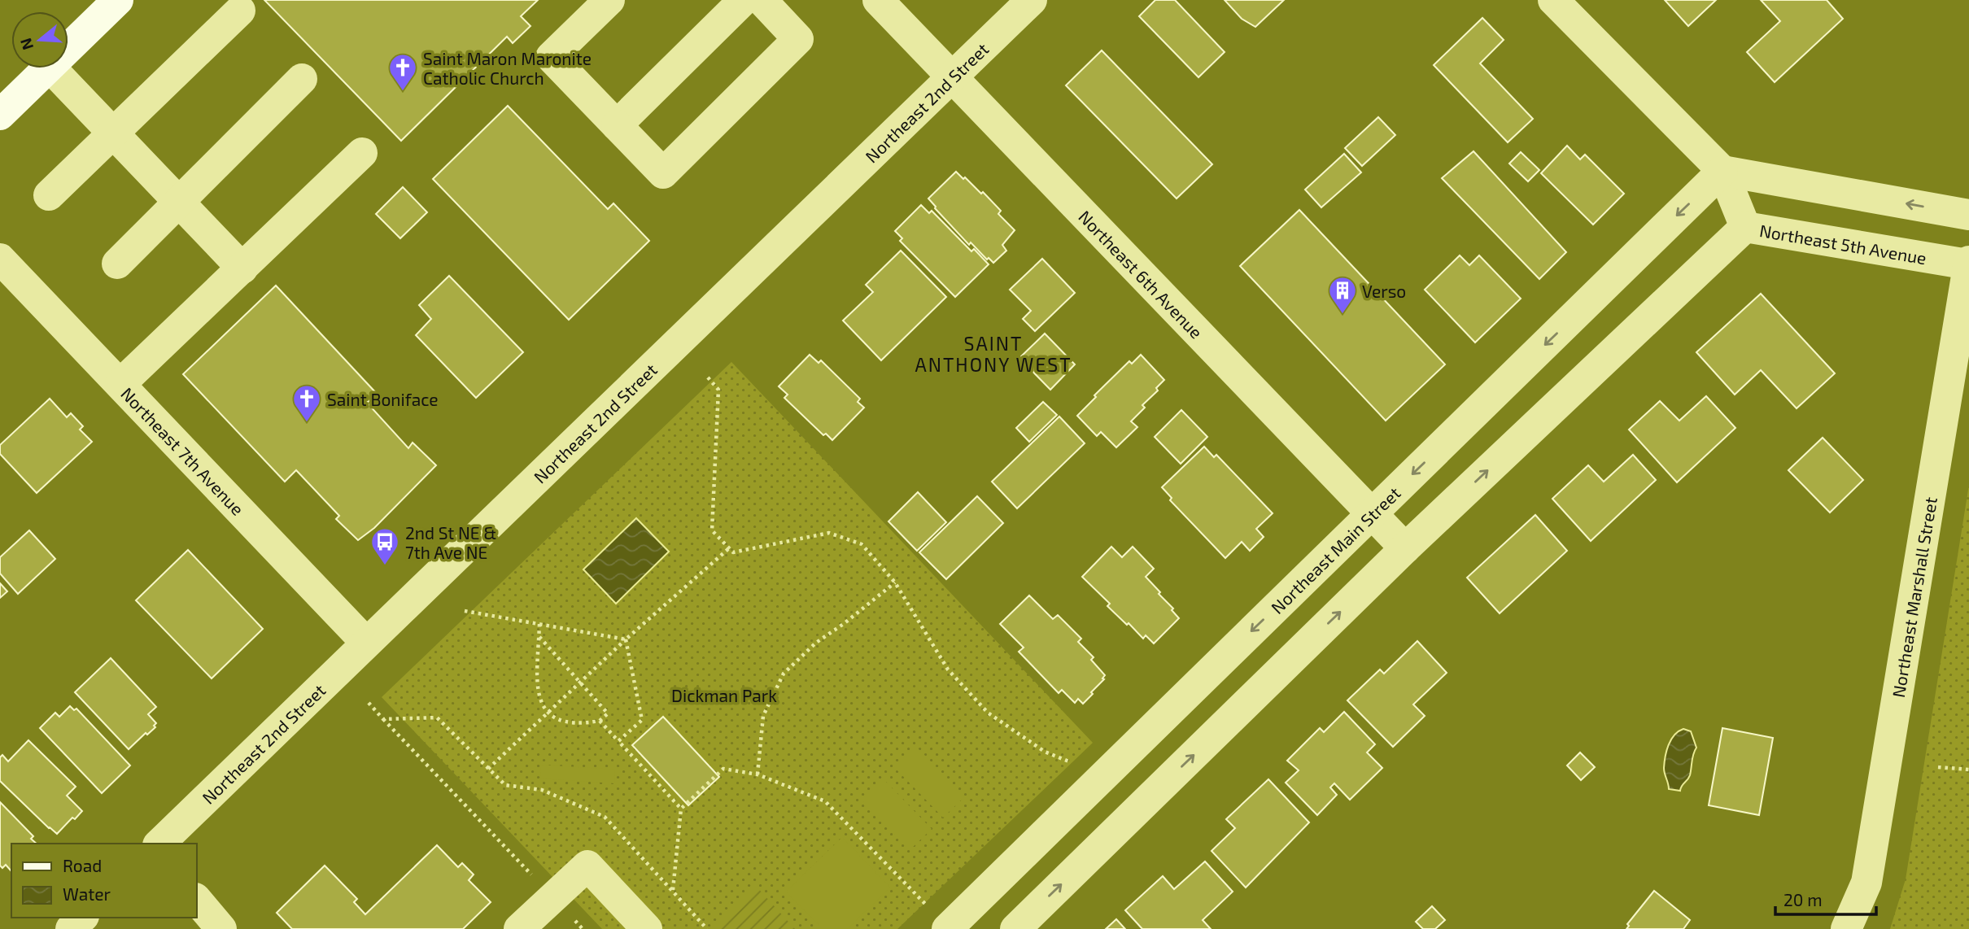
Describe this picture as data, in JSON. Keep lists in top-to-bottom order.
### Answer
{
  "streets": {
    "street": [
      "Northeast 2nd Street",
      "Northeast 5th Avenue",
      "Northeast 6th Avenue",
      "Northeast 7th Avenue",
      "Northeast Main Street",
      "Northeast Marshall Street"
    ]
  },
  "crossings": [
    ["Northeast 2nd Street", "Northeast 6th Avenue"],
    ["Northeast 2nd Street", "Northeast 7th Avenue"],
    ["Northeast 5th Avenue", "Northeast Main Street"],
    ["Northeast 5th Avenue", "Northeast Marshall Street"],
    ["Northeast 6th Avenue", "Northeast Main Street"]
  ],
  "districts": ["SAINT ANTHONY WEST"],
  "parks": ["Dickman Park"],
  "places": {
    "church": ["Saint Maron Maronite Catholic Church", "Saint Boniface"],
    "building": ["Verso"],
    "bus stop": ["2nd St NE & 7th Ave NE"]
  },
  "legend": ["Road", "Water"],
  "scale_bar": "20 m",
  "north": "left"
}
